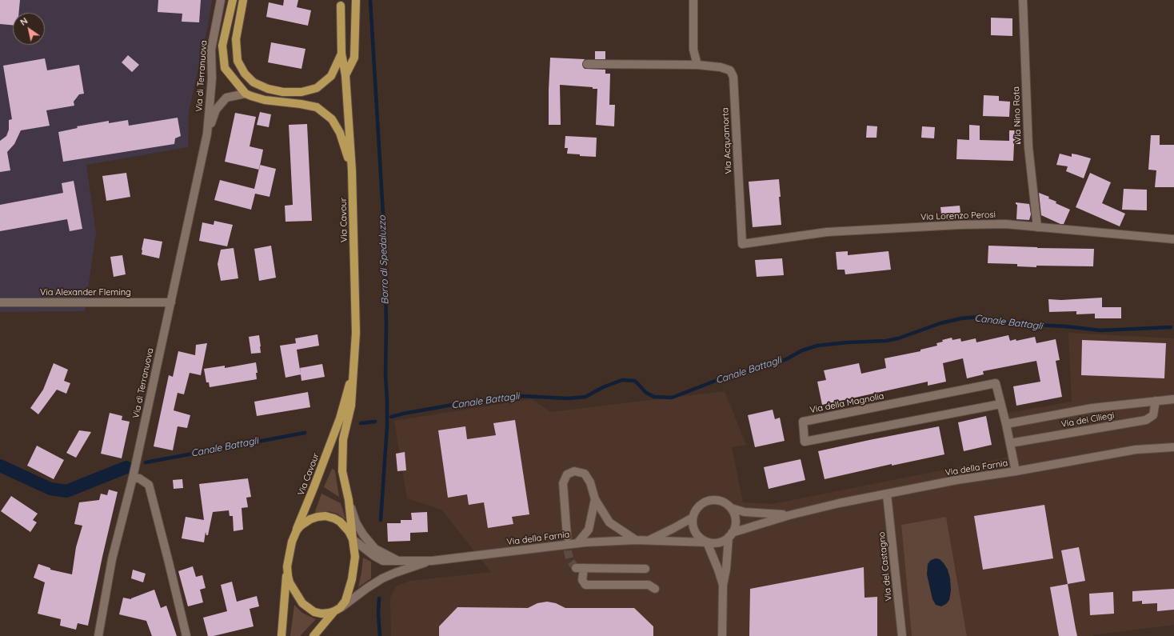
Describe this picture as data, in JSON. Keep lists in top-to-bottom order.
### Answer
{
  "streets": {
    "main road": ["Via Cavour"],
    "street": [
      "Via di Terranuova",
      "Via Nino Rota",
      "Via Acquamorta",
      "Via Lorenzo Perosi",
      "Via Alexander Fleming",
      "Via della Magnolia",
      "Via dei Ciliegi",
      "Via della Farnia",
      "Via del Castagno"
    ]
  },
  "crossings": [
    ["Via di Terranuova", "Via Alexander Fleming"],
    ["Via Nino Rota", "Via Lorenzo Perosi"],
    ["Via Acquamorta", "Via Lorenzo Perosi"],
    ["Via Cavour", "Via della Farnia"],
    ["Via della Magnolia", "Via dei Ciliegi"],
    ["Via della Magnolia", "Via della Farnia"],
    ["Via della Farnia", "Via del Castagno"]
  ],
  "water": ["Borro di Spedaluzzo", "Canale Battagli"],
  "north": "top left"
}
